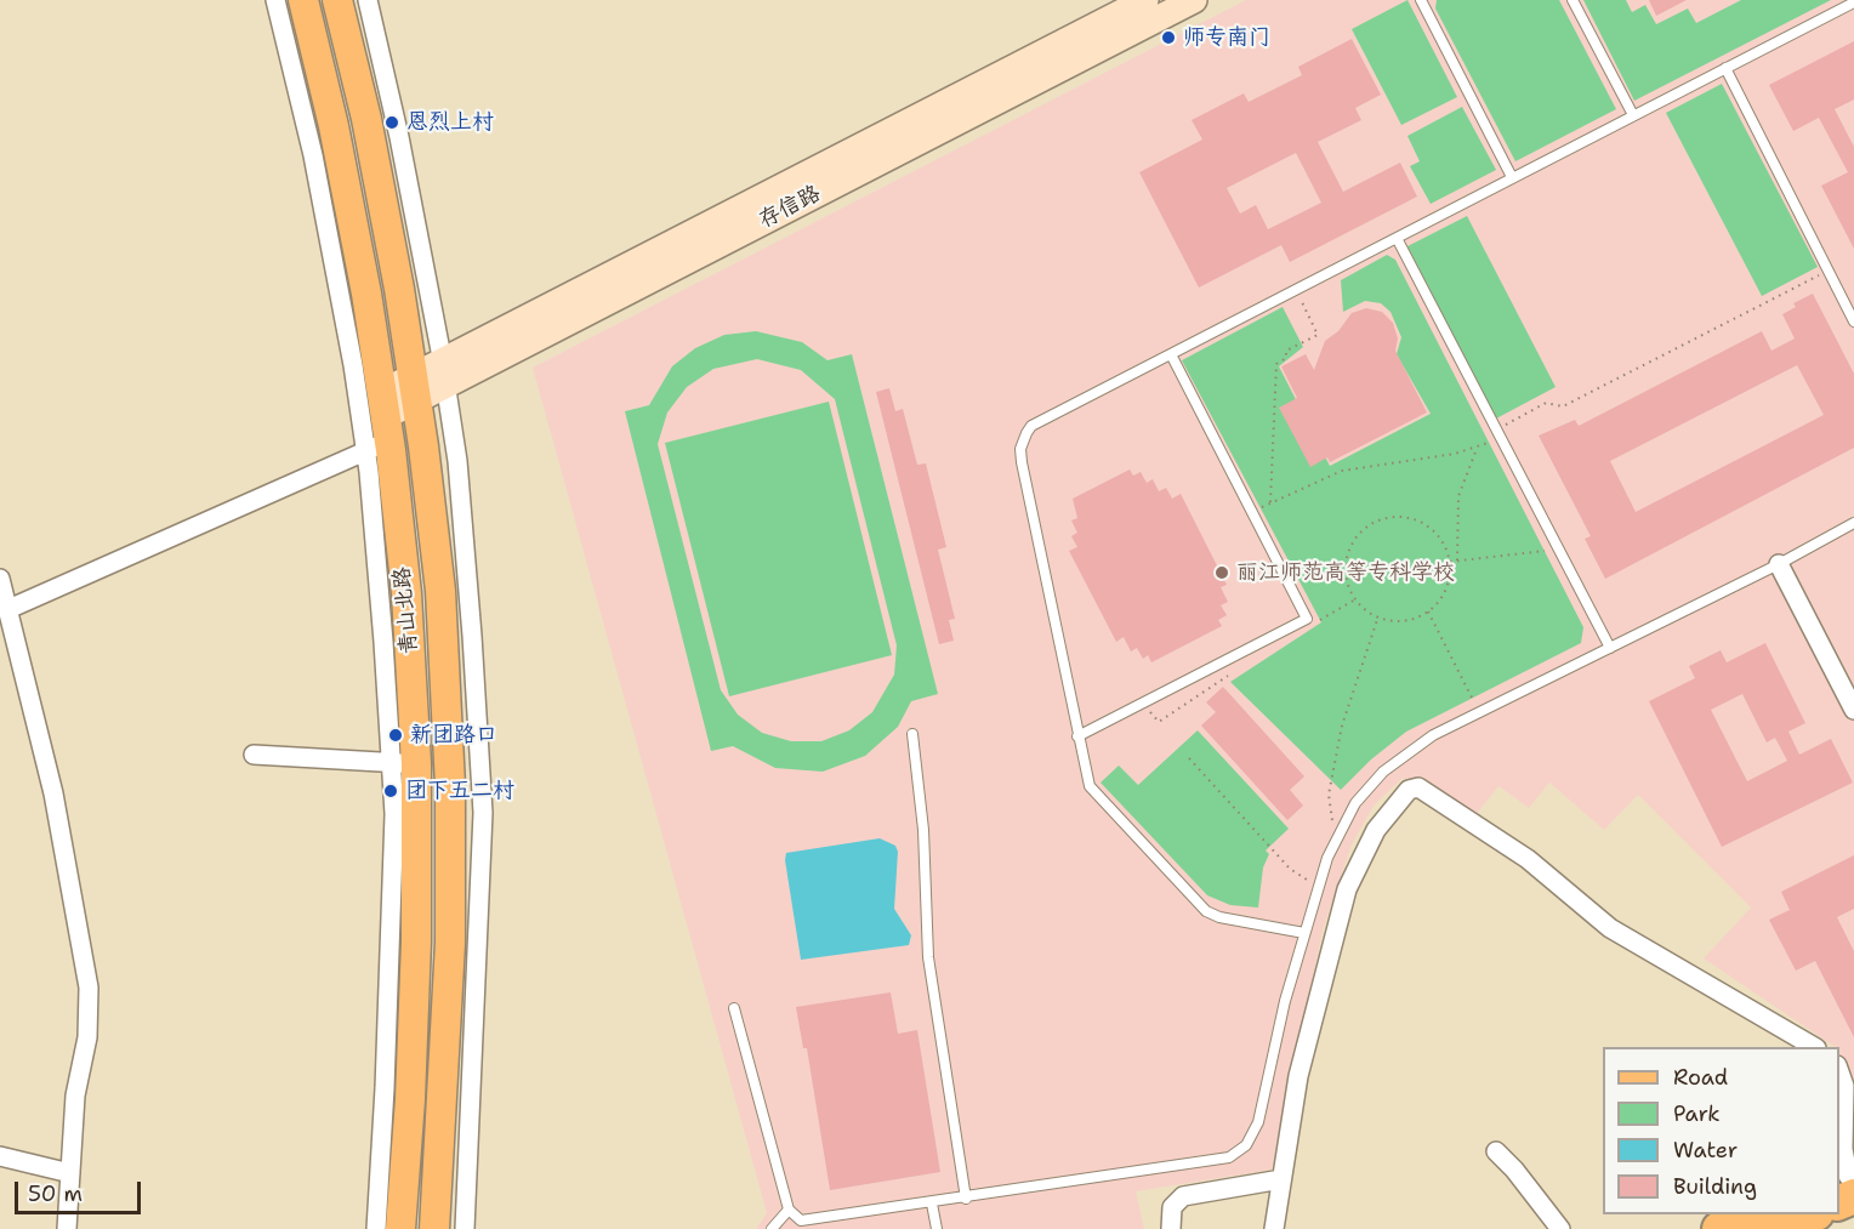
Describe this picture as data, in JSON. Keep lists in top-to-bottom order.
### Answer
{
  "streets": {
    "main road": ["青山北路"],
    "street": ["存信路"]
  },
  "crossings": [
    ["存信路", "青山北路"]
  ],
  "places": [
    "师专南门",
    "恩烈上村",
    "丽江师范高等专科学校",
    "新团路口",
    "团下五二村"
  ],
  "legend": [
    "Road",
    "Park",
    "Water",
    "Building"
  ],
  "scale_bar": "50 m"
}
